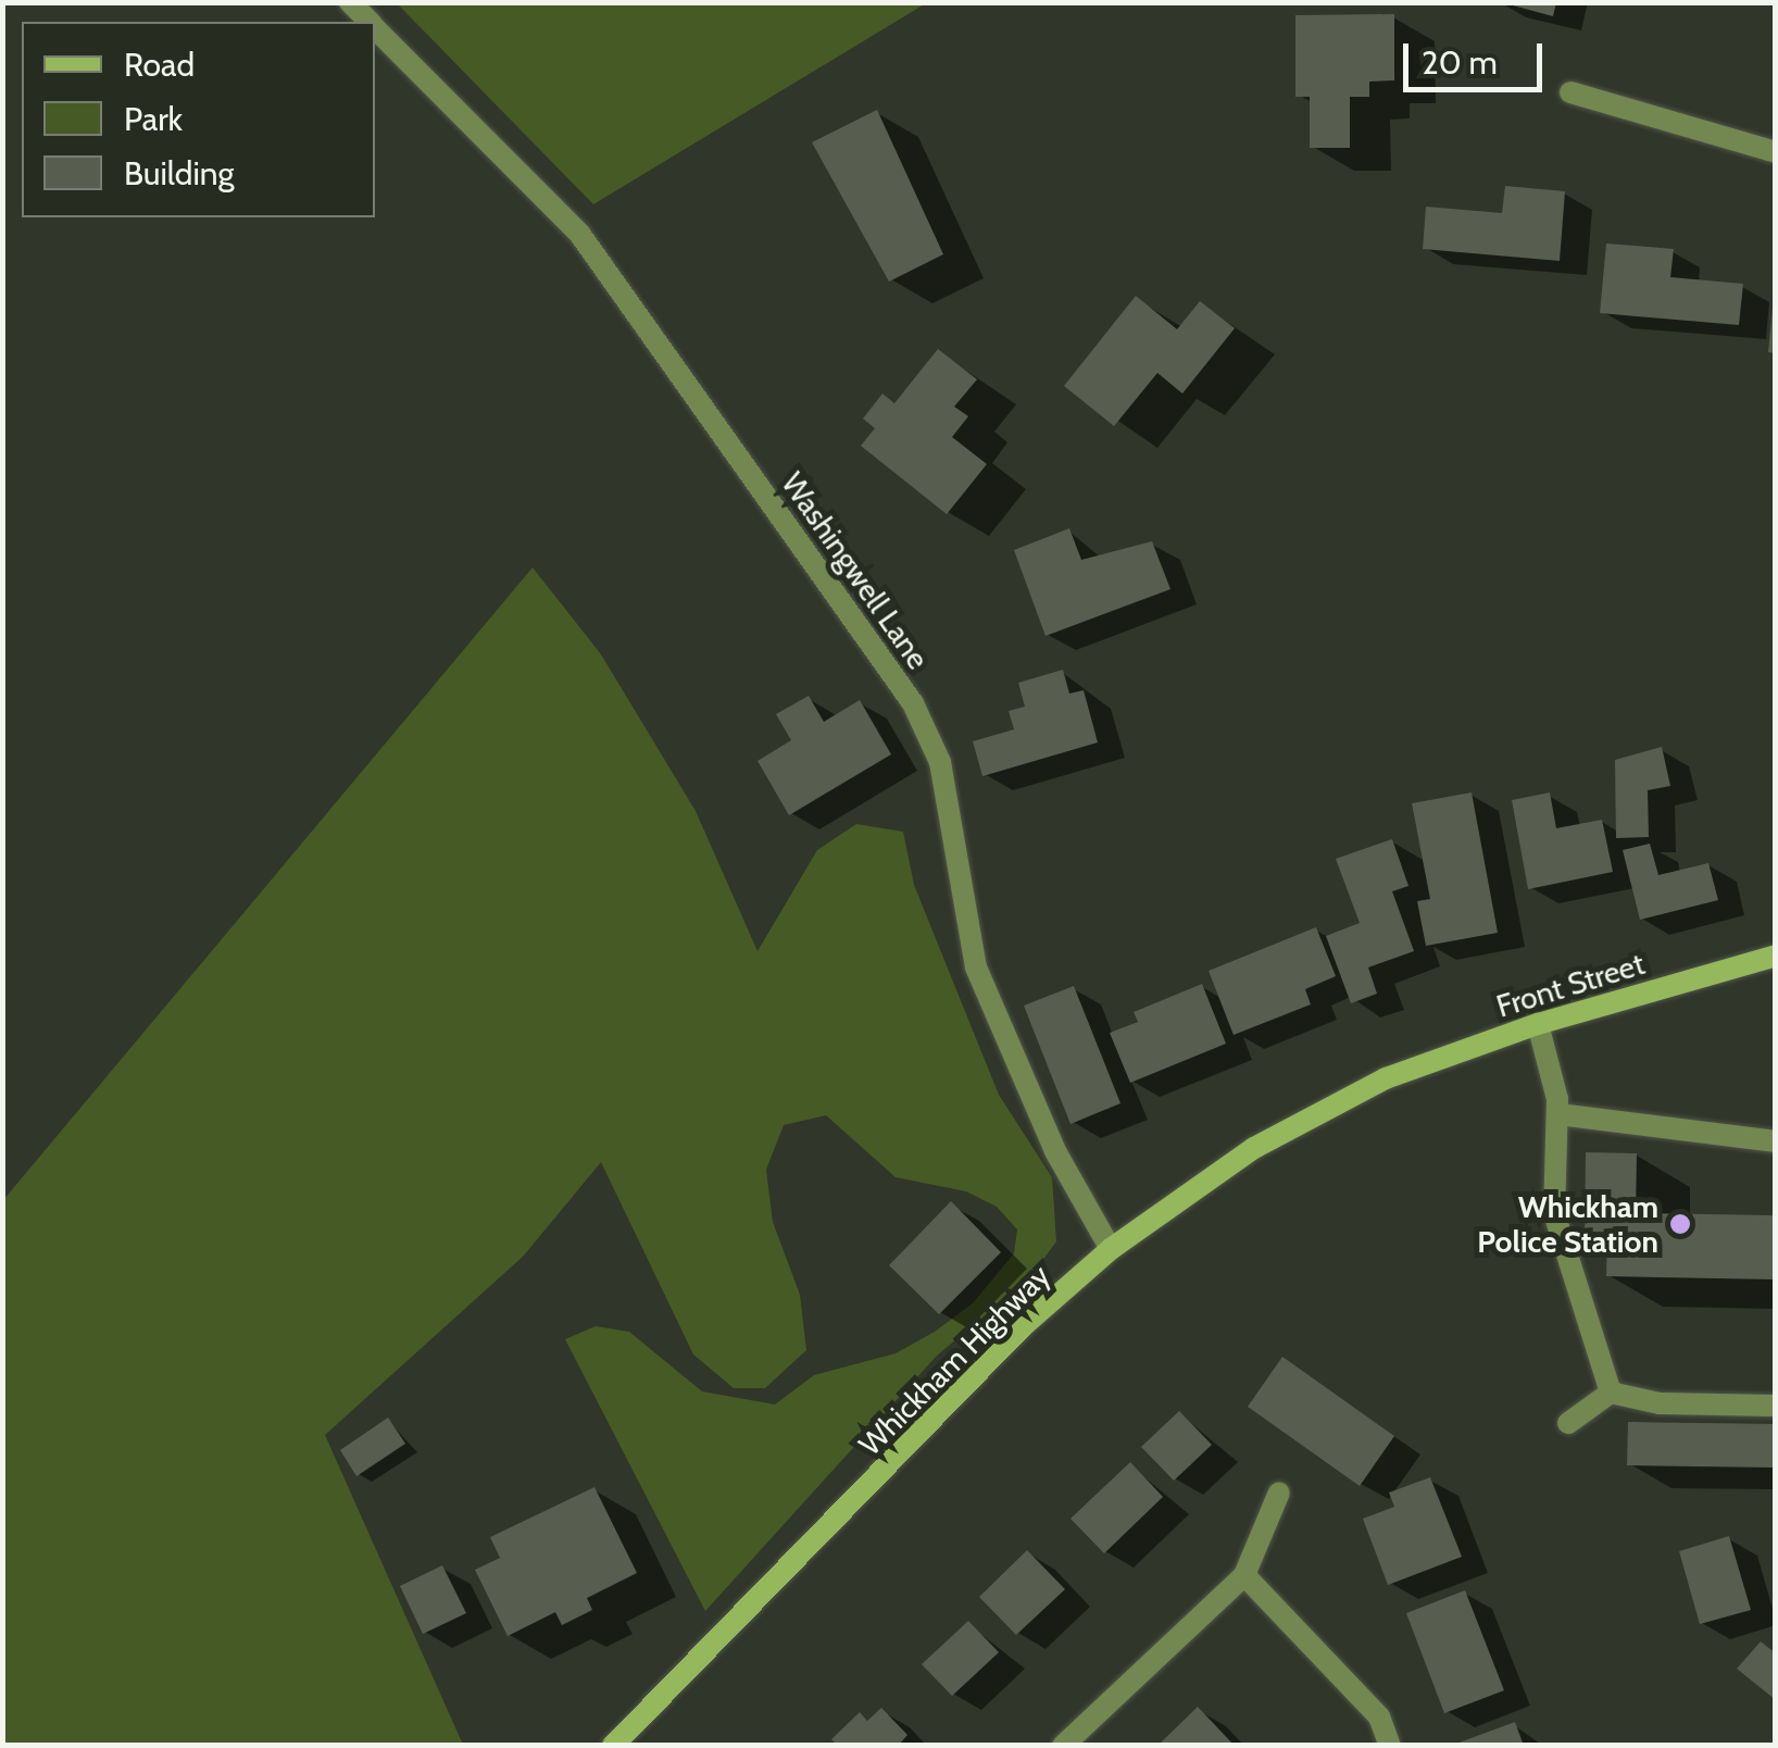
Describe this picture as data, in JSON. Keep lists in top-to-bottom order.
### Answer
{
  "streets": {
    "main road": ["Front Street", "Whickham Highway"],
    "street": ["Washingwell Lane"]
  },
  "crossings": [
    ["Washingwell Lane", "Whickham Highway"],
    ["Front Street", "Whickham Highway"]
  ],
  "places": ["Whickham Police Station"],
  "legend": ["Road", "Park", "Building"],
  "scale_bar": "20 m"
}
